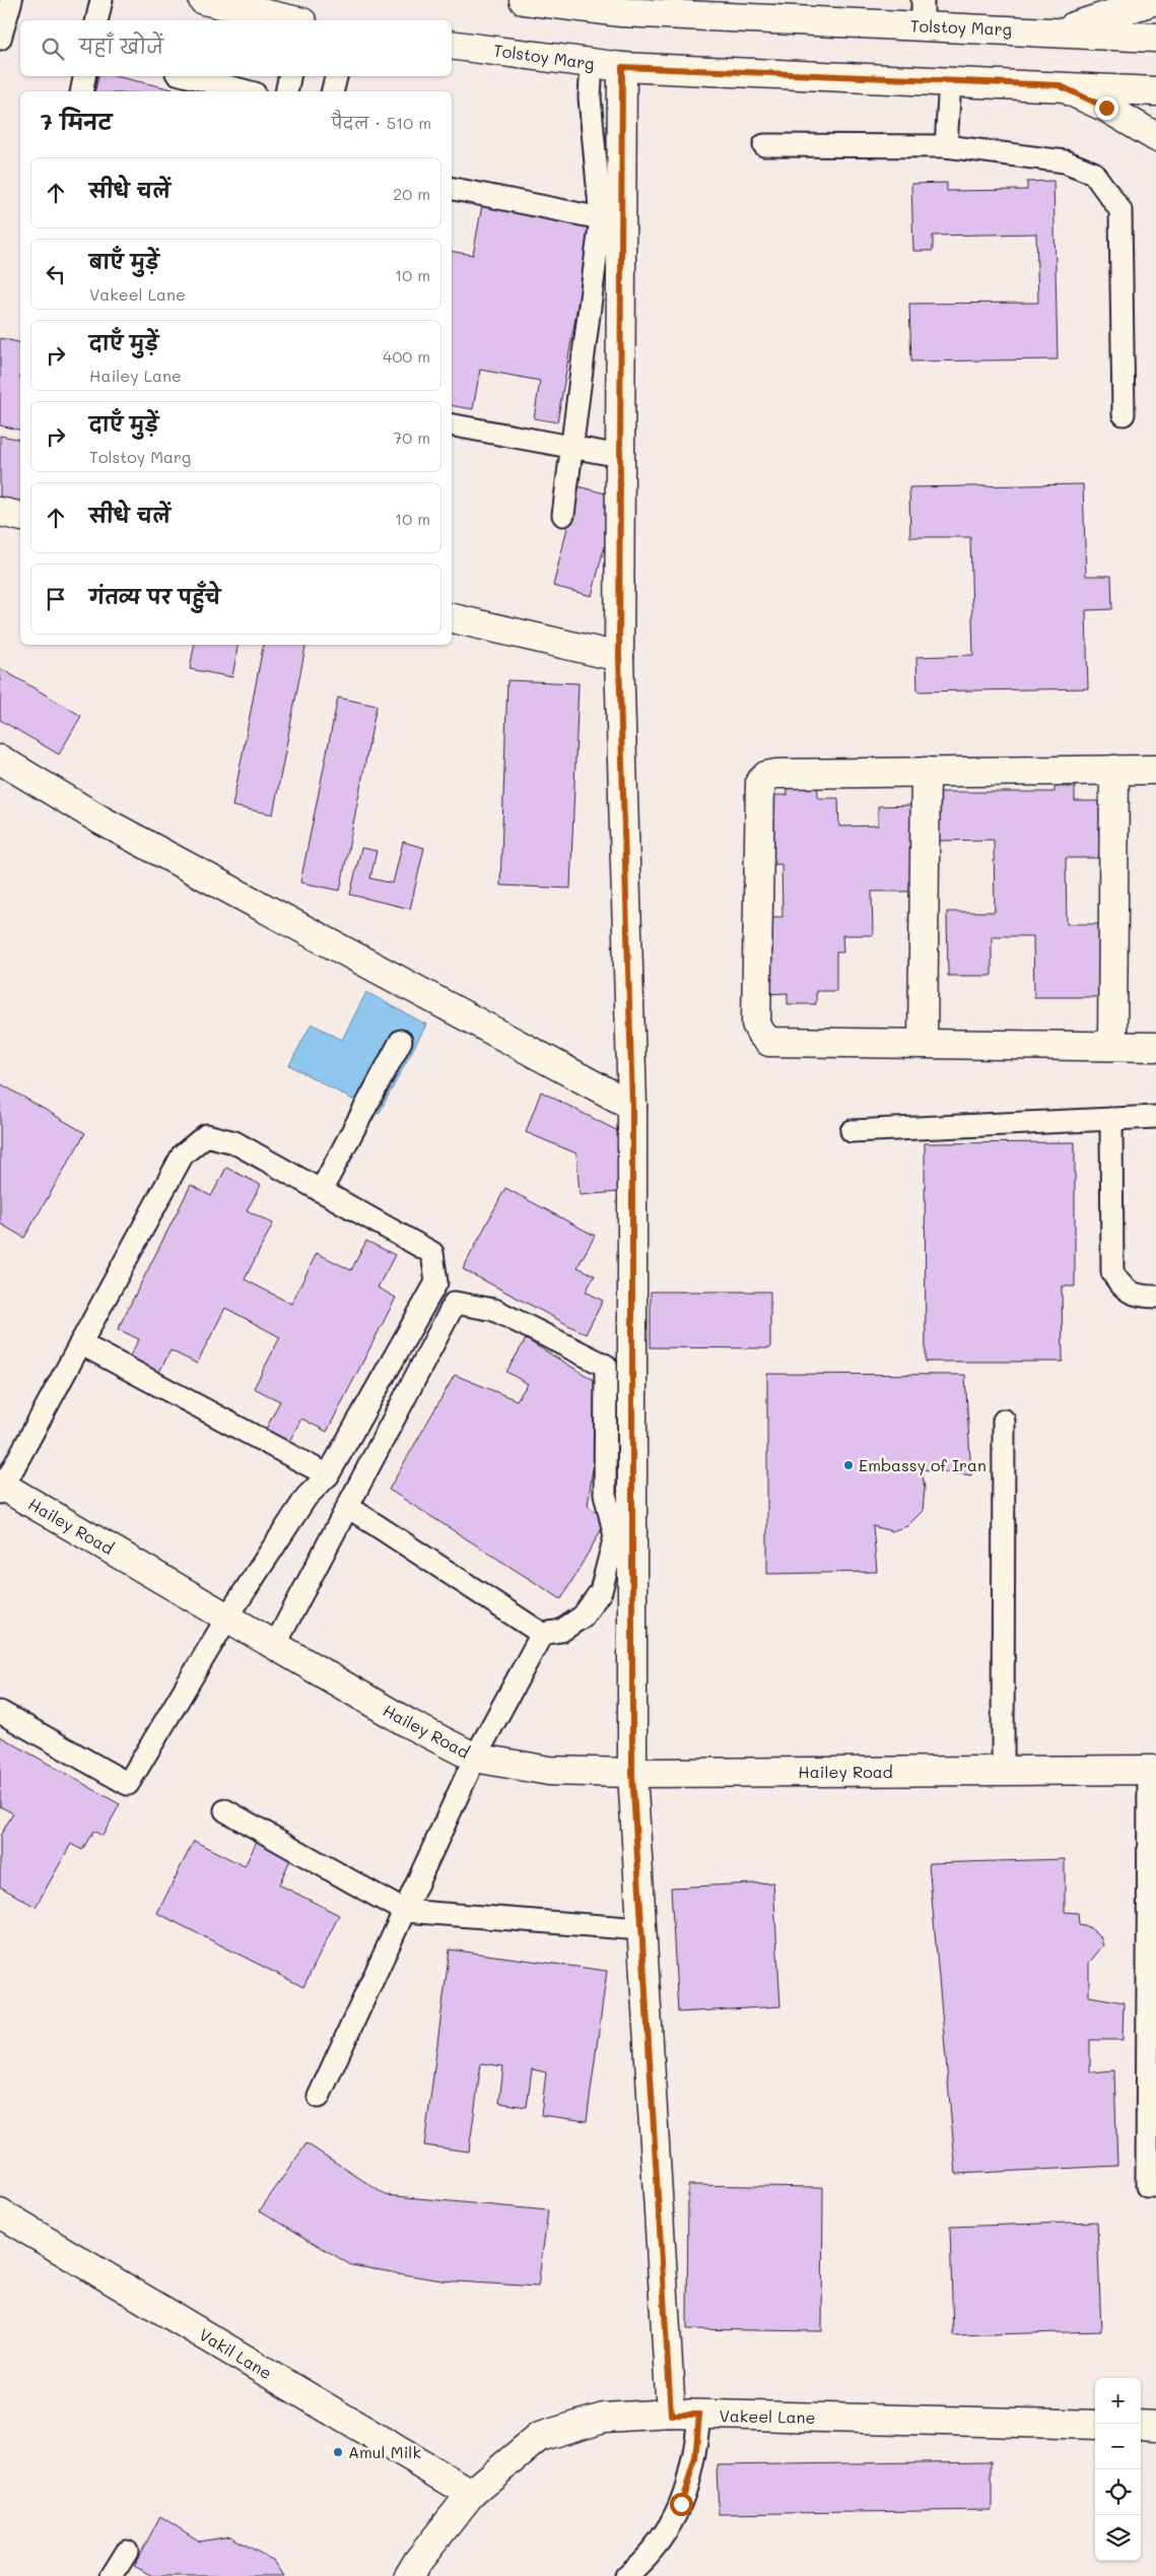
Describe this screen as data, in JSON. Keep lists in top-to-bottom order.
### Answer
{
  "streets": {
    "street": [
      "Tolstoy Marg",
      "Hailey Road",
      "Vakil Lane",
      "Vakeel Lane"
    ]
  },
  "crossings": [
    ["Vakil Lane", "Vakeel Lane"]
  ],
  "places": ["Embassy of Iran", "Amul Milk"],
  "page": {
    "search": "यहाँ खोजें",
    "heading": ["7 मिनट", "पैदल · 510 m"],
    "list": [
      ["सीधे चलें", "20 m"],
      ["बाएँ मुड़ें", "Vakeel Lane", "10 m"],
      ["दाएँ मुड़ें", "Hailey Lane", "400 m"],
      ["दाएँ मुड़ें", "Tolstoy Marg", "70 m"],
      ["सीधे चलें", "10 m"],
      "गंतव्य पर पहुँचे"
    ],
    "map_buttons": ["+", "−"]
  }
}
